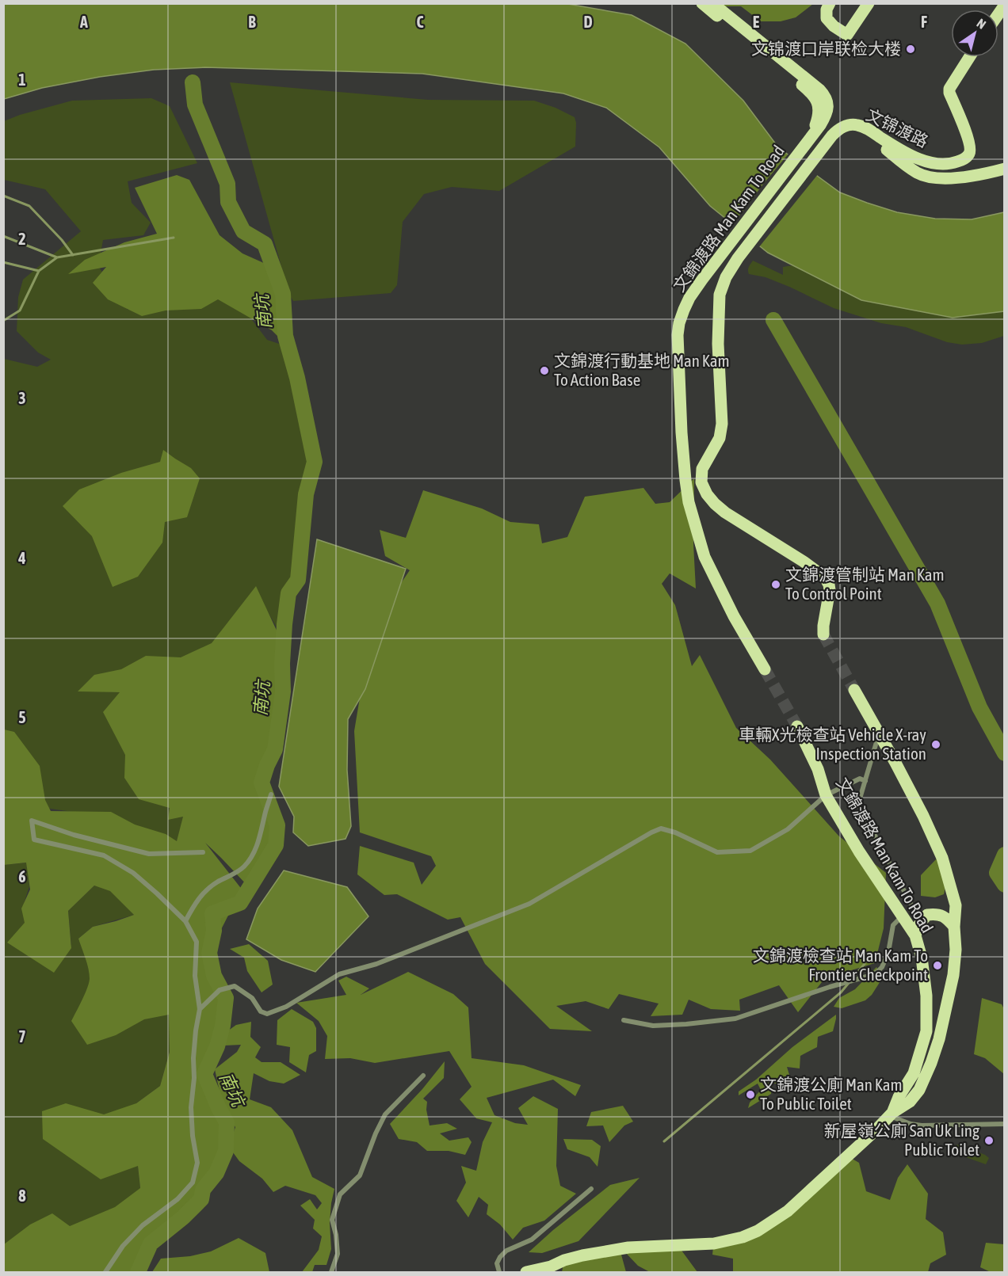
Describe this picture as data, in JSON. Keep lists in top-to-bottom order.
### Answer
{
  "streets": {
    "main road": ["文锦渡路", "文錦渡路 Man Kam To Road"]
  },
  "crossings": [
    ["文锦渡路", "文錦渡路 Man Kam To Road"]
  ],
  "water": ["南坑"],
  "places": [
    "文锦渡口岸联检大楼",
    "文錦渡行動基地 Man Kam To Action Base",
    "文錦渡管制站 Man Kam To Control Point",
    "車輛X光檢查站 Vehicle X-ray Inspection Station",
    "文錦渡檢查站 Man Kam To Frontier Checkpoint",
    "文錦渡公廁 Man Kam To Public Toilet",
    "新屋嶺公廁 San Uk Ling Public Toilet"
  ],
  "north": "top right",
  "grid": {
    "columns": [
      "A",
      "B",
      "C",
      "D",
      "E",
      "F"
    ],
    "rows": [
      "1",
      "2",
      "3",
      "4",
      "5",
      "6",
      "7",
      "8"
    ]
  }
}
